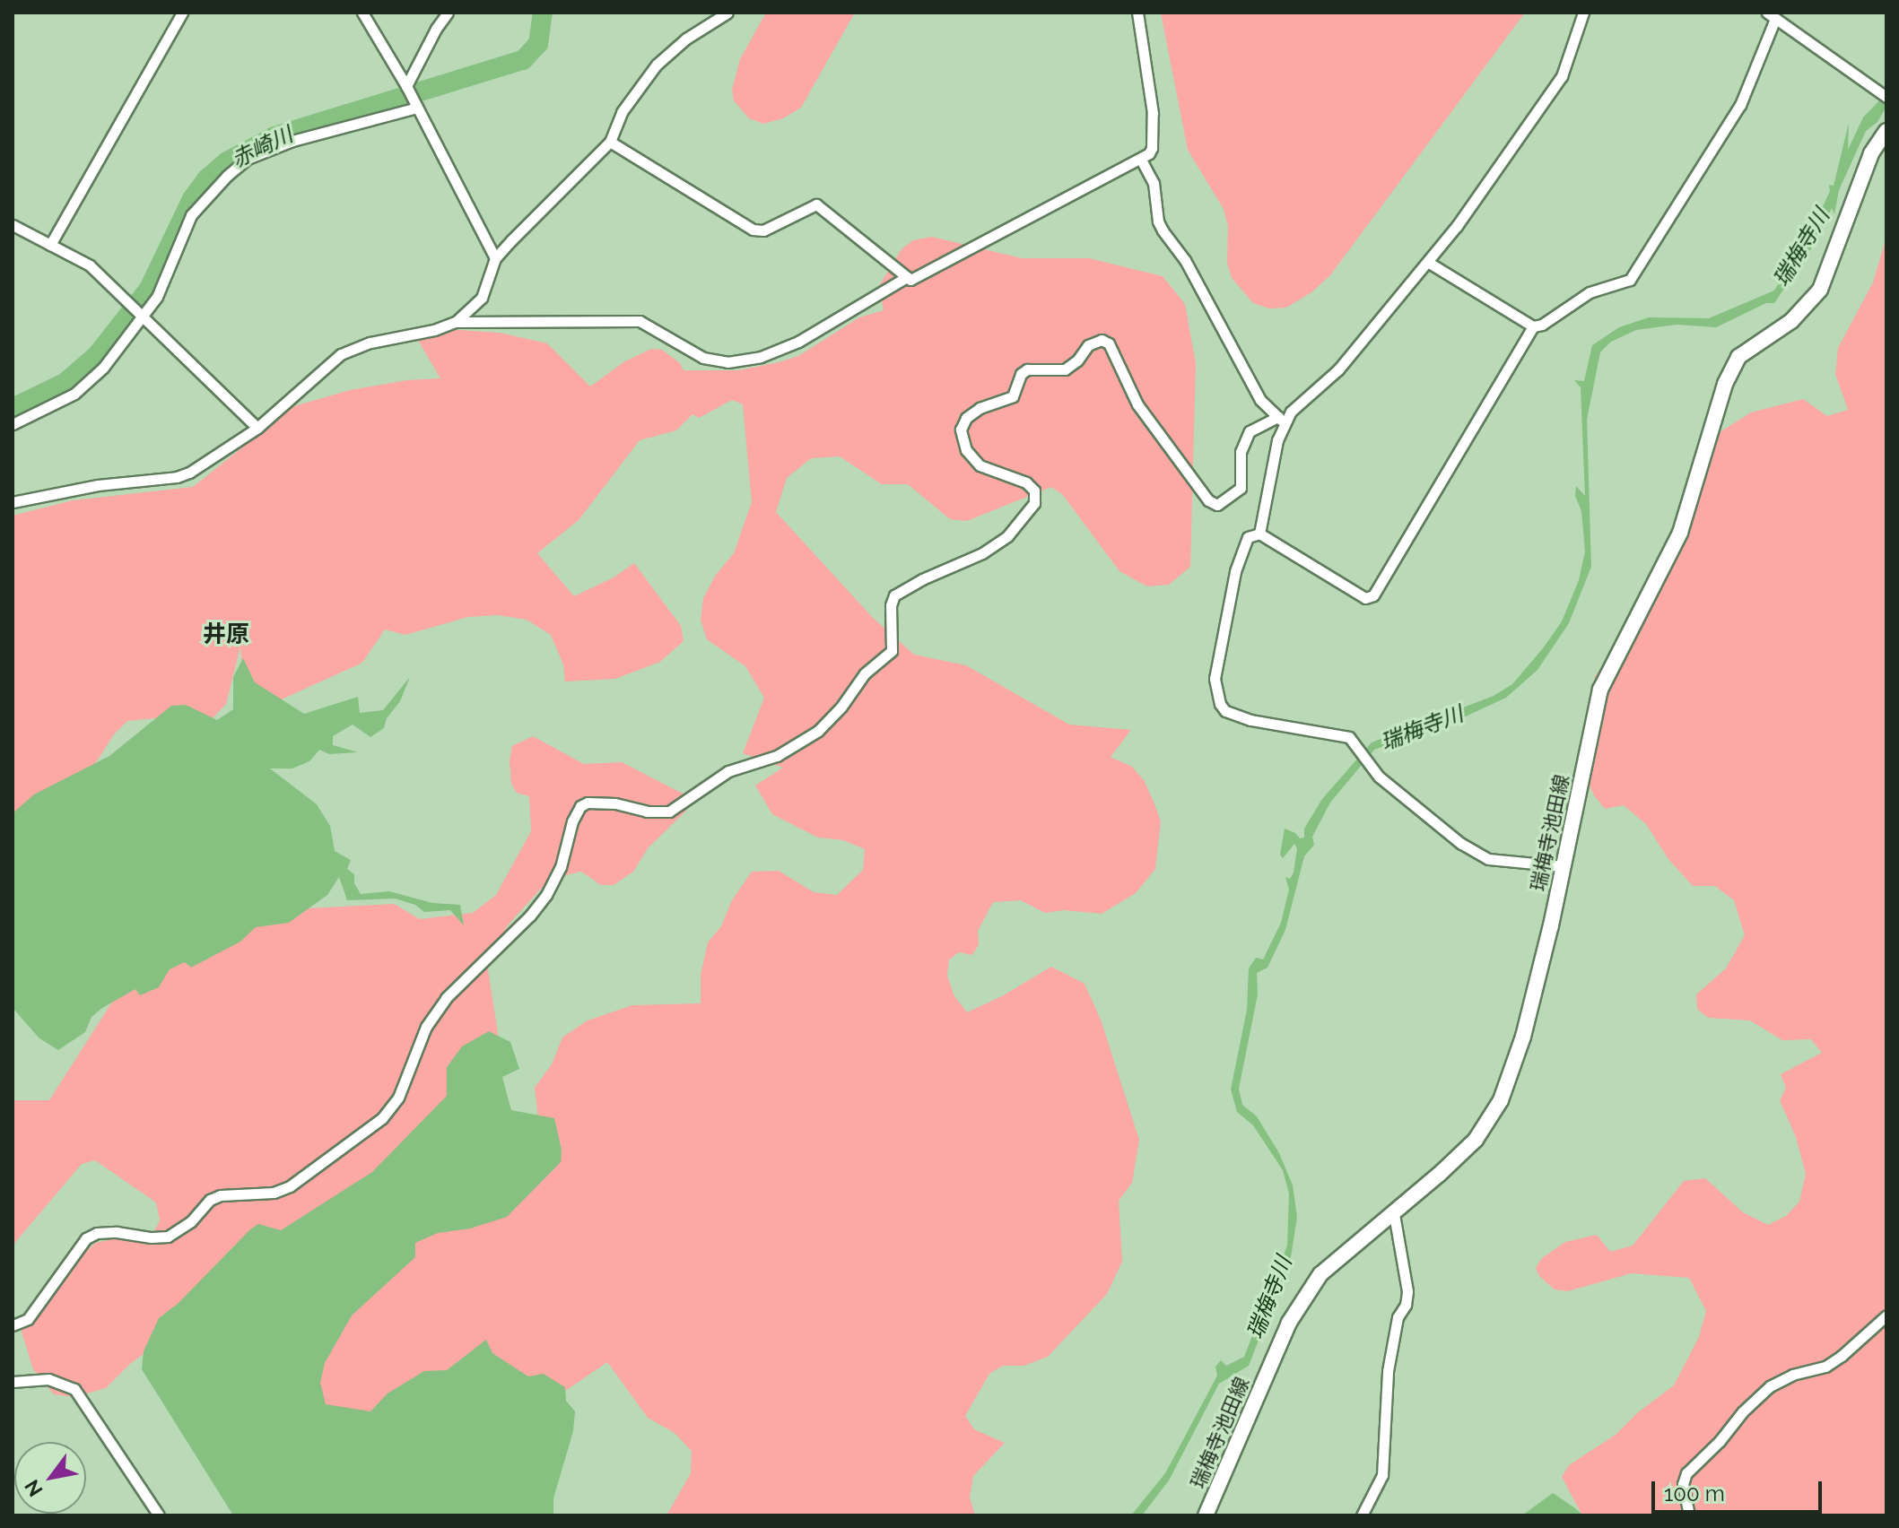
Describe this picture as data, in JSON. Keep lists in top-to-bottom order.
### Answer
{
  "streets": {
    "main road": ["瑞梅寺池田線"]
  },
  "districts": ["井原"],
  "water": ["赤崎川", "瑞梅寺川"],
  "scale_bar": "100 m",
  "north": "bottom left"
}
